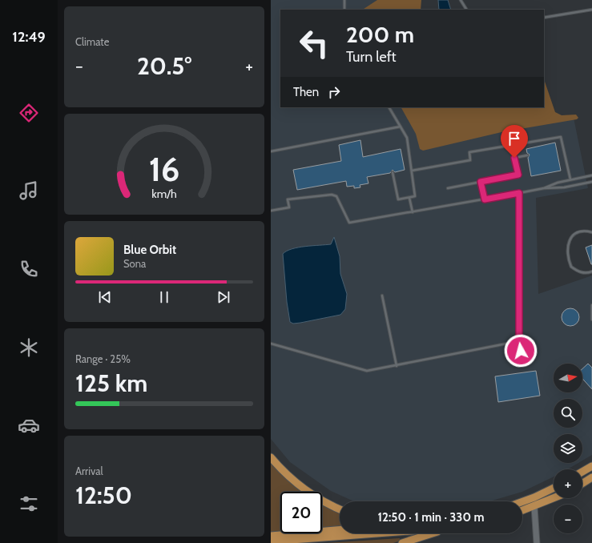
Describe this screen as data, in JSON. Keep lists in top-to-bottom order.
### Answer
{
  "north": "right",
  "page": {
    "tabs": "12:49",
    "tile": [
      "Climate",
      ["Range · 25%", "125 km"],
      ["Arrival", "12:50"]
    ],
    "turn": ["200 m", "Turn left"],
    "heat": ["−", "20.5°", "+"],
    "then": "Then",
    "song": ["Blue Orbit", "Sona"],
    "map_buttons": ["+", "−"],
    "limit": "20",
    "trip": "12:50 · 1 min · 330 m",
    "gauge": ["16", "km/h"]
  }
}
